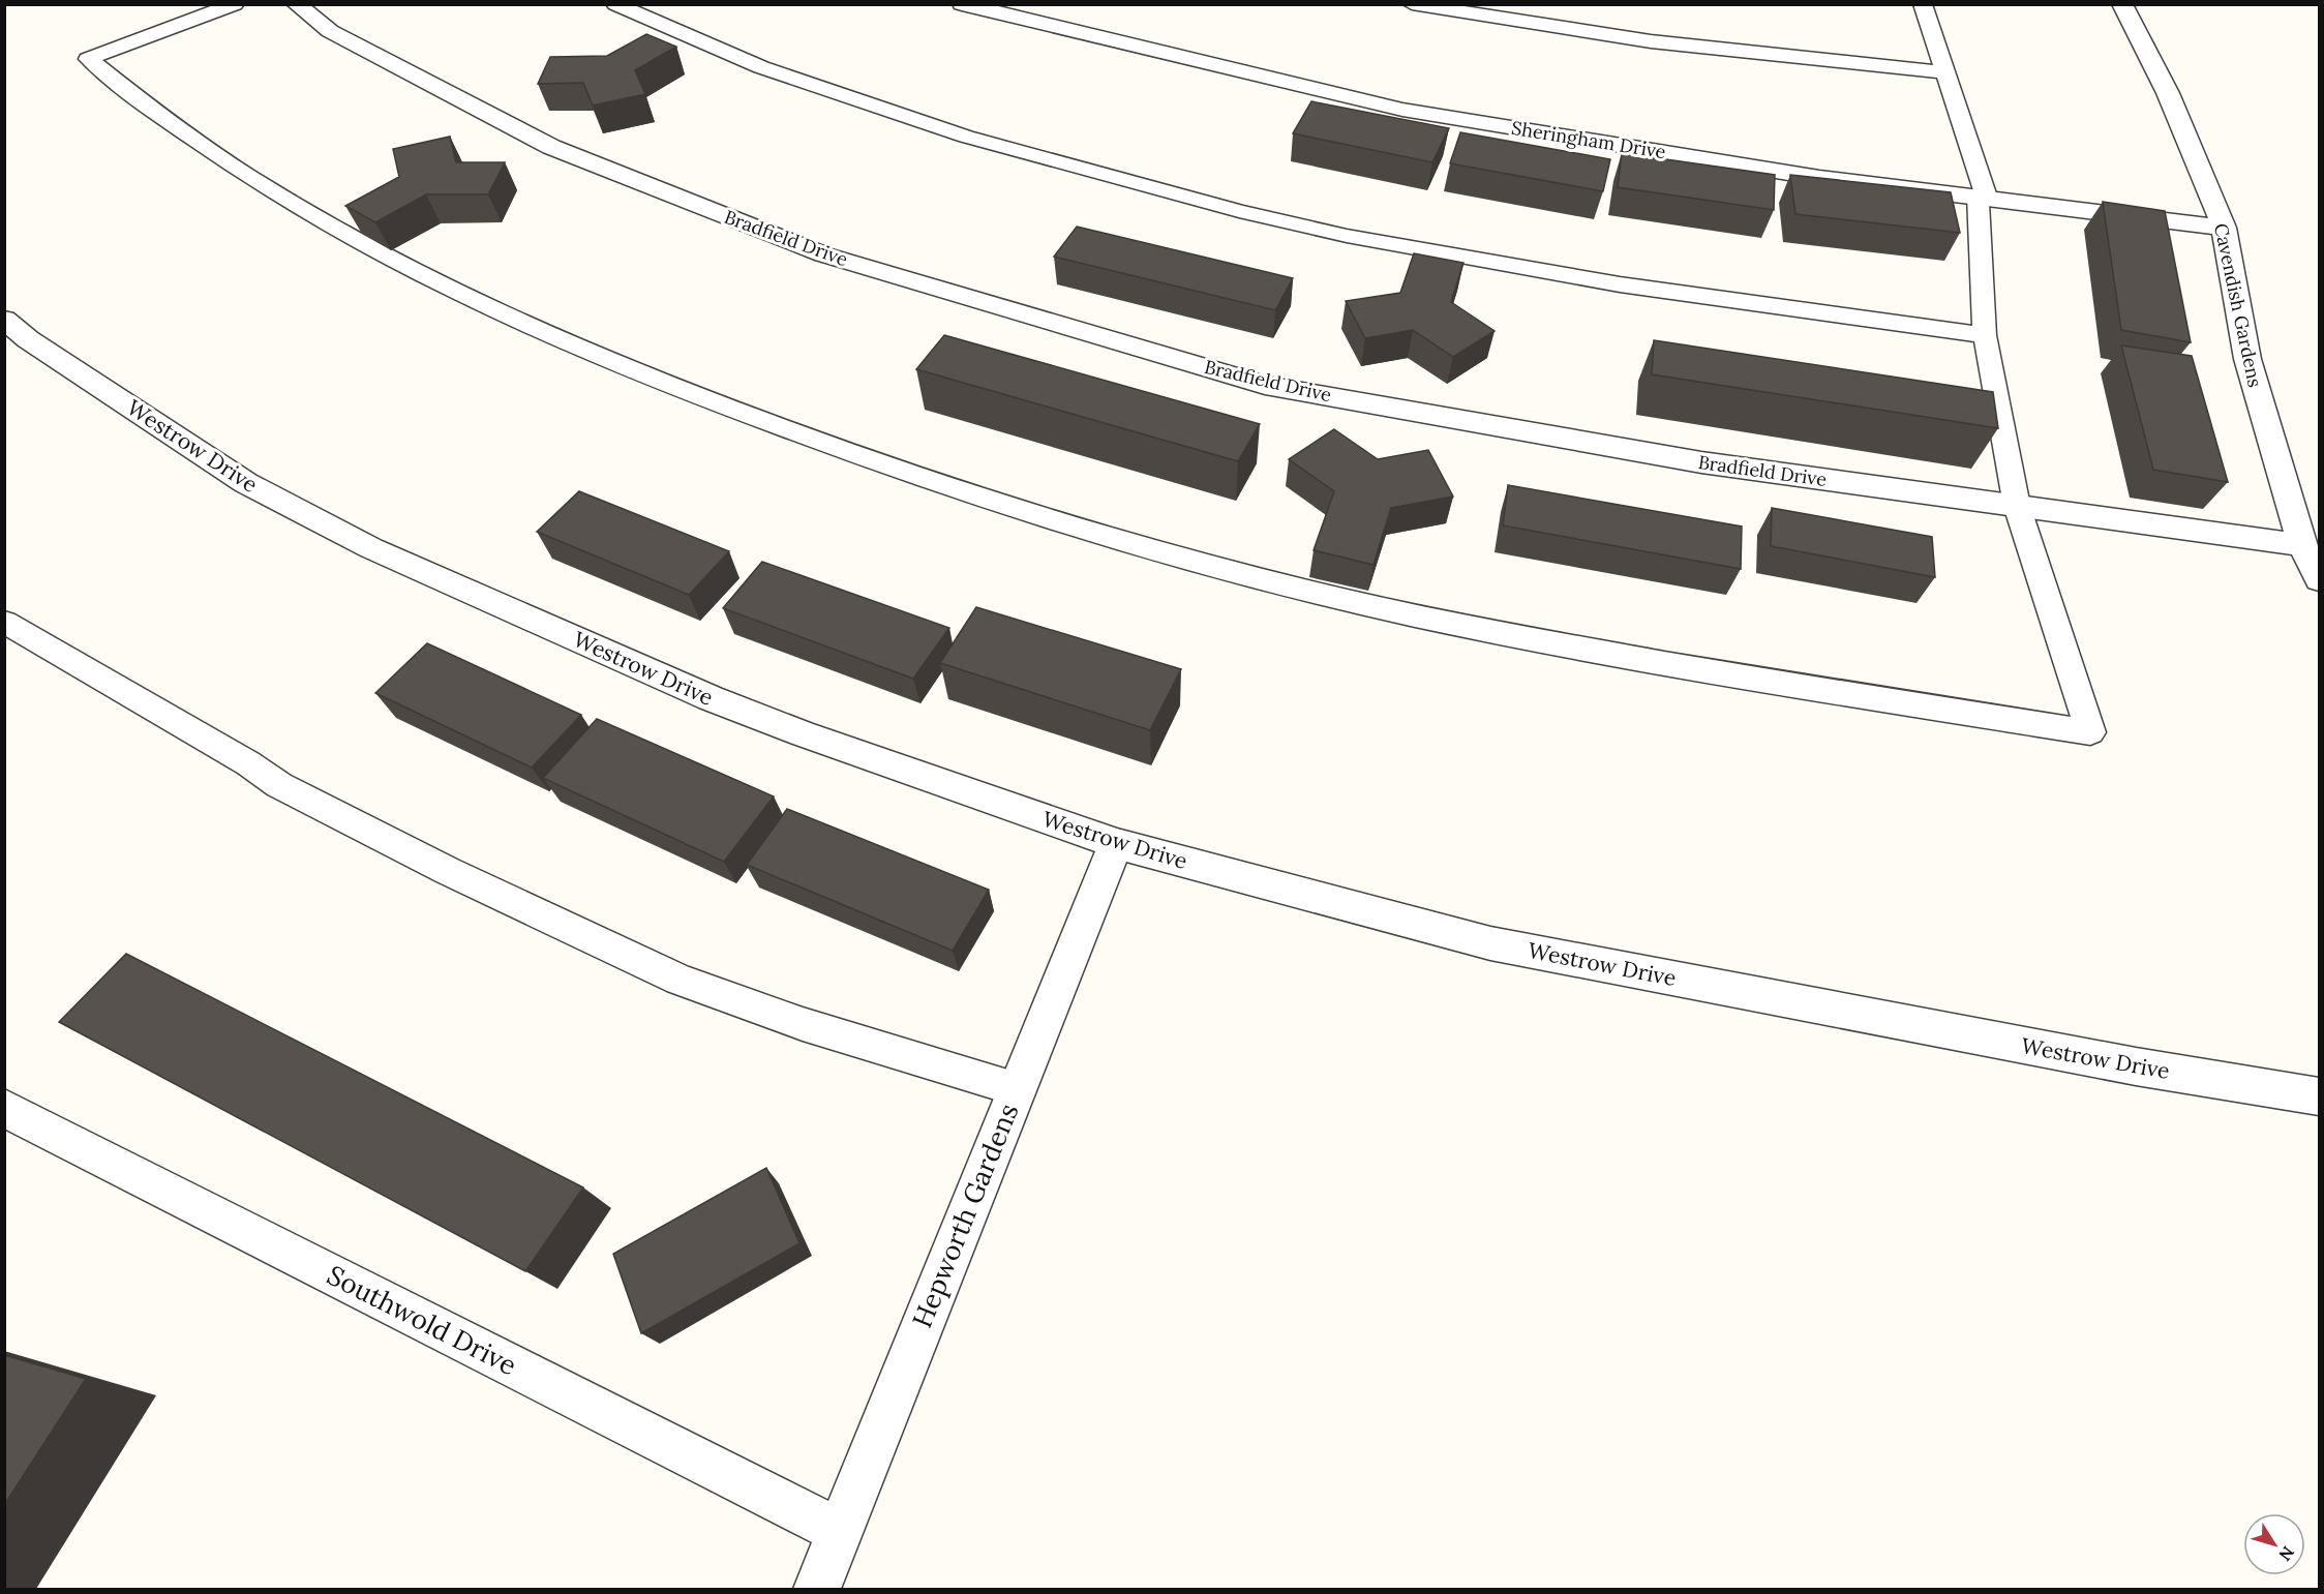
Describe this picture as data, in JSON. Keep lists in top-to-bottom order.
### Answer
{
  "streets": {
    "street": [
      "Sheringham Drive",
      "Bradfield Drive",
      "Cavendish Gardens",
      "Westrow Drive",
      "Hepworth Gardens",
      "Southwold Drive"
    ]
  },
  "crossings": [
    ["Sheringham Drive", "Cavendish Gardens"],
    ["Bradfield Drive", "Cavendish Gardens"],
    ["Westrow Drive", "Hepworth Gardens"],
    ["Hepworth Gardens", "Southwold Drive"]
  ],
  "north": "bottom right"
}
